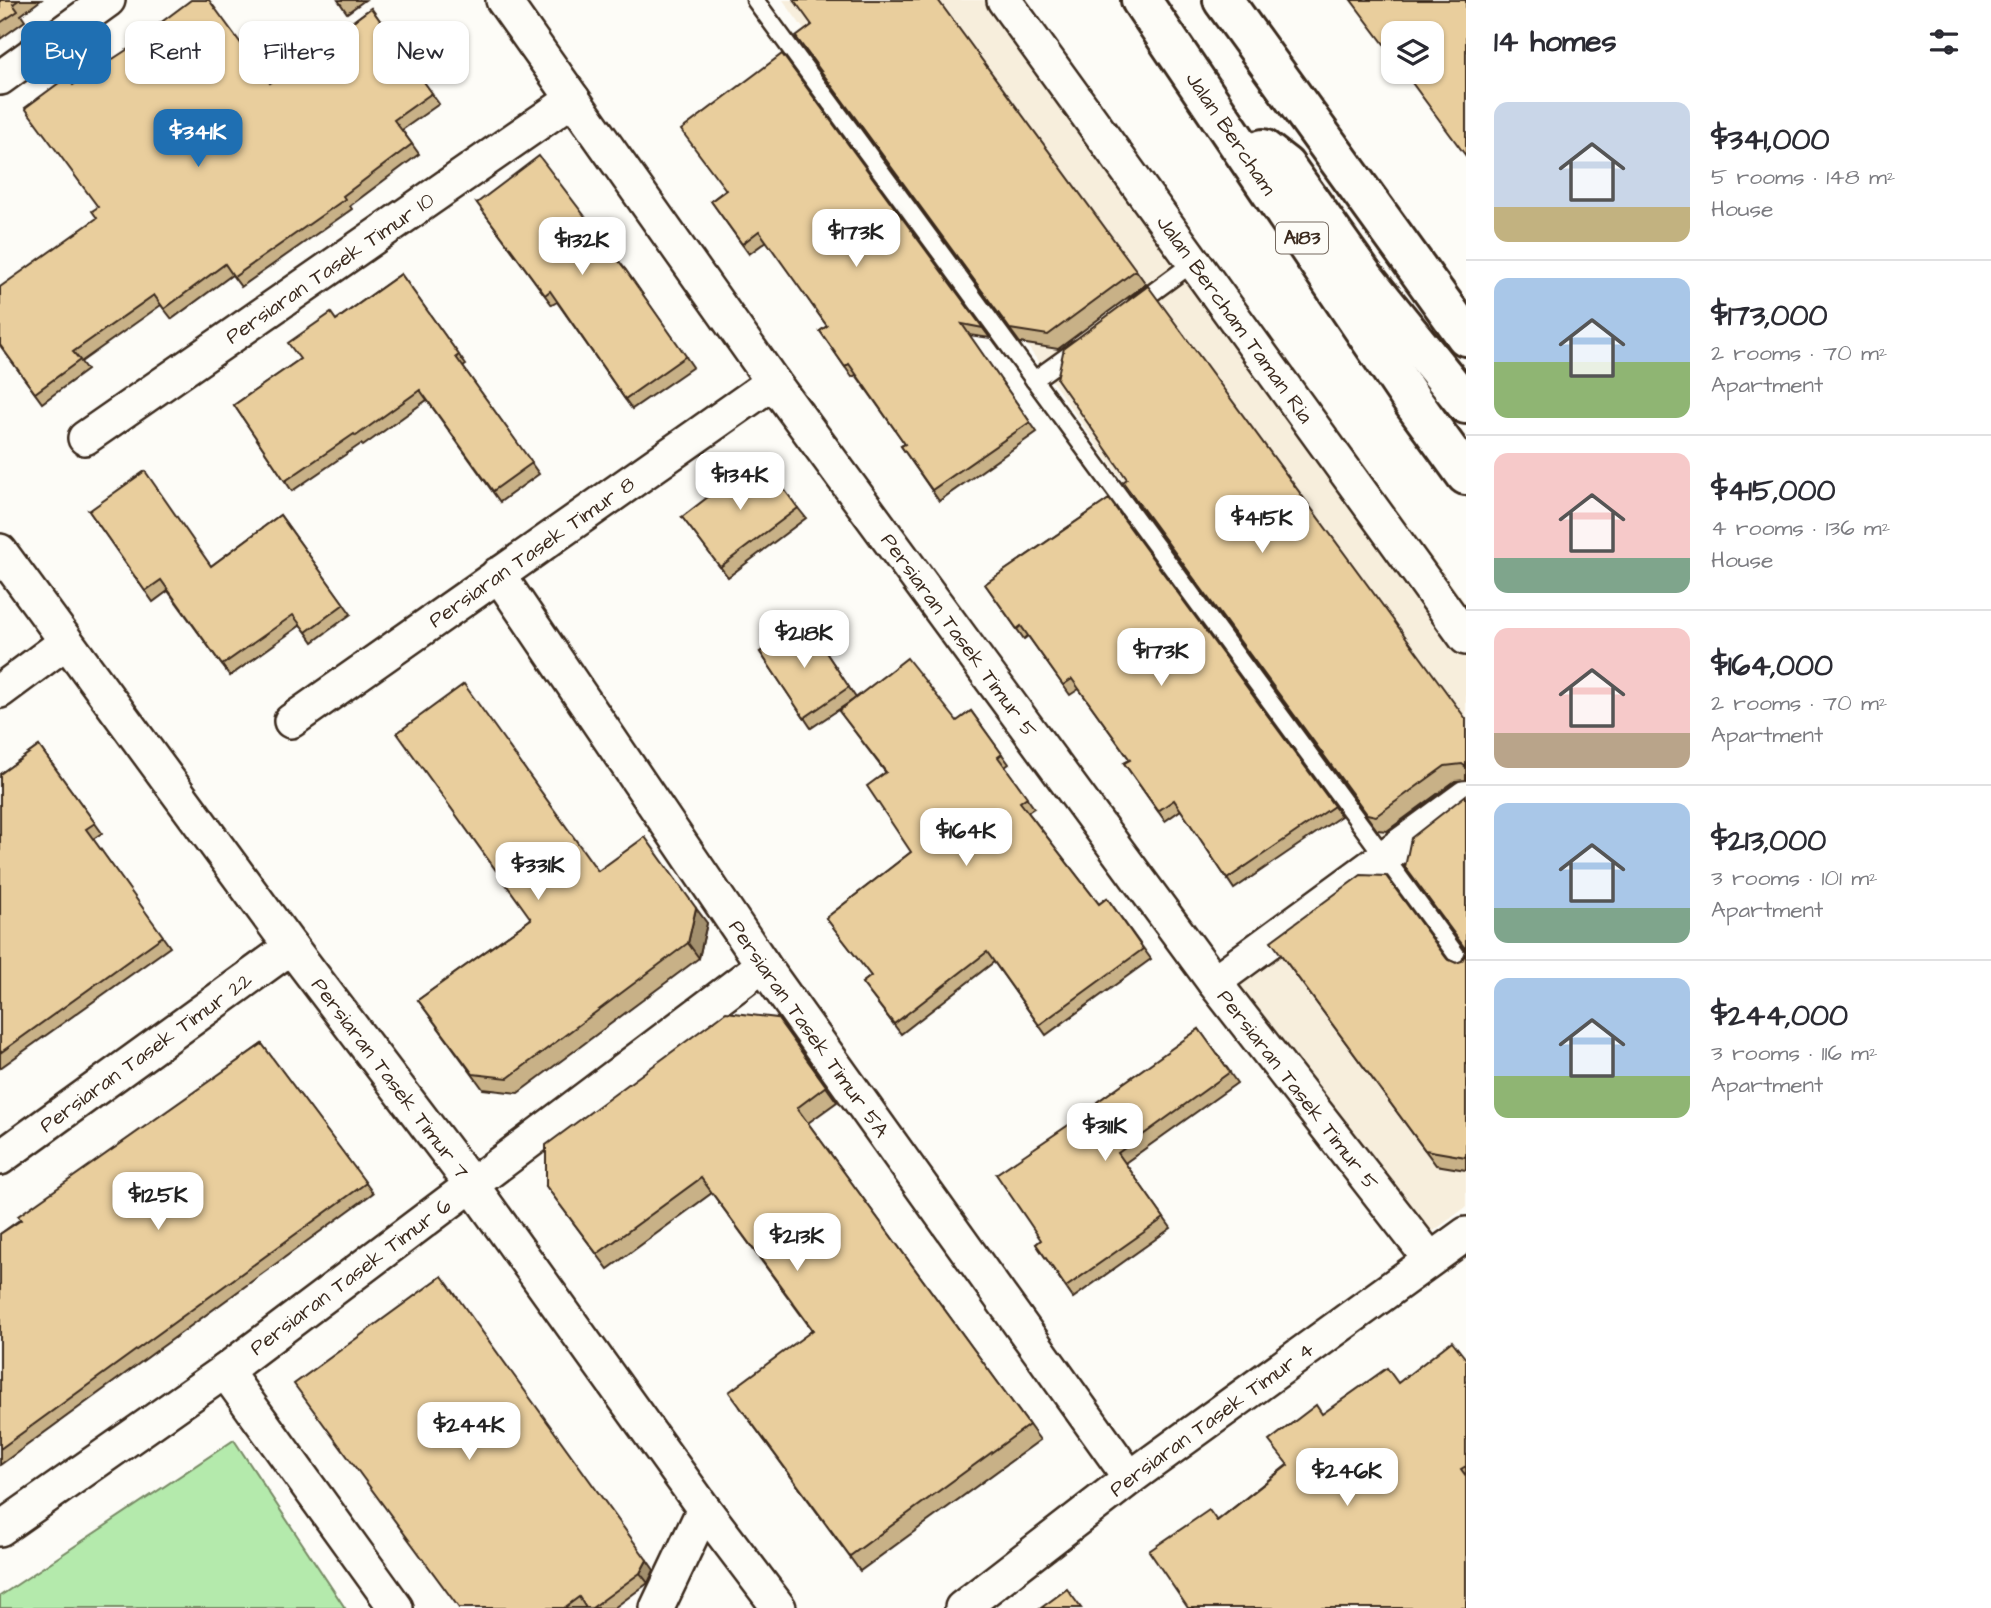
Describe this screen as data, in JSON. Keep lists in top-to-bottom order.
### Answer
{
  "streets": {
    "main road": ["Jalan Bercham", "A183"],
    "street": [
      "Persiaran Tasek Timur 10",
      "Jalan Bercham Taman Ria",
      "Persiaran Tasek Timur 8",
      "Persiaran Tasek Timur 5",
      "Persiaran Tasek Timur 5A",
      "Persiaran Tasek Timur 22",
      "Persiaran Tasek Timur 7",
      "Persiaran Tasek Timur 6",
      "Persiaran Tasek Timur 4"
    ]
  },
  "crossings": [
    ["Persiaran Tasek Timur 10", "Persiaran Tasek Timur 5"],
    ["Persiaran Tasek Timur 8", "Persiaran Tasek Timur 5"],
    ["Persiaran Tasek Timur 8", "Persiaran Tasek Timur 5A"],
    ["Persiaran Tasek Timur 5", "Persiaran Tasek Timur 4"],
    ["Persiaran Tasek Timur 5A", "Persiaran Tasek Timur 6"],
    ["Persiaran Tasek Timur 5A", "Persiaran Tasek Timur 4"],
    ["Persiaran Tasek Timur 22", "Persiaran Tasek Timur 7"],
    ["Persiaran Tasek Timur 7", "Persiaran Tasek Timur 6"]
  ],
  "page": {
    "heading": "14 homes",
    "chip": [
      "Buy",
      "Rent",
      "Filters",
      "New"
    ],
    "list": [
      {
        "name": "$341,000",
        "note": "5 rooms · 148 m² · House"
      },
      {
        "name": "$173,000",
        "note": "2 rooms · 70 m² · Apartment"
      },
      {
        "name": "$415,000",
        "note": "4 rooms · 136 m² · House"
      },
      {
        "name": "$164,000",
        "note": "2 rooms · 70 m² · Apartment"
      },
      {
        "name": "$213,000",
        "note": "3 rooms · 101 m² · Apartment"
      },
      {
        "name": "$244,000",
        "note": "3 rooms · 116 m² · Apartment"
      }
    ],
    "price": [
      "$341K",
      "$173K",
      "$132K",
      "$134K",
      "$415K",
      "$218K",
      "$173K",
      "$164K",
      "$331K",
      "$311K",
      "$125K",
      "$213K",
      "$244K",
      "$246K"
    ]
  }
}
